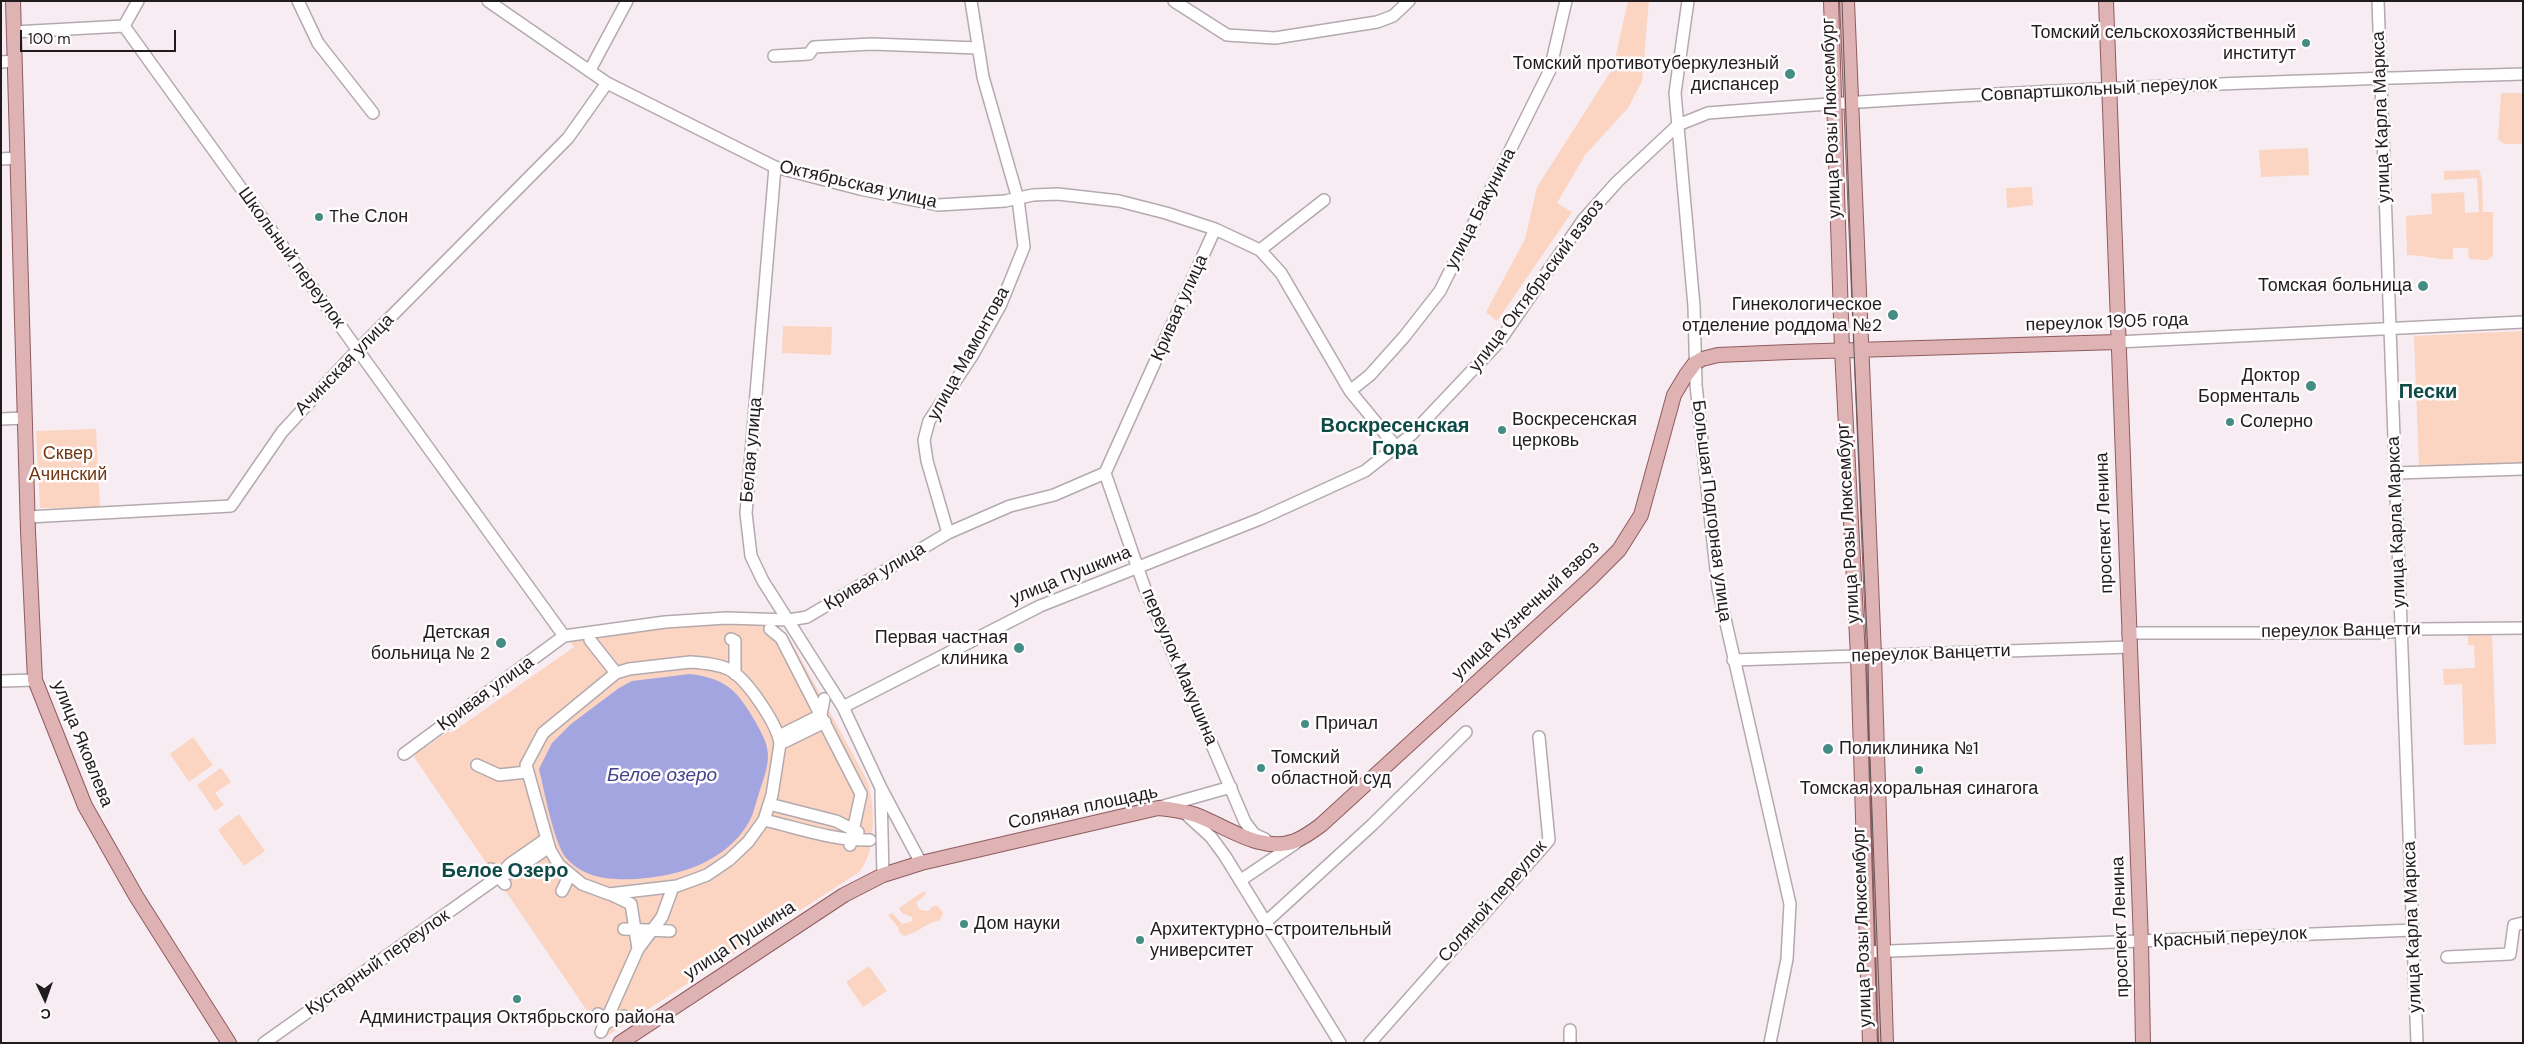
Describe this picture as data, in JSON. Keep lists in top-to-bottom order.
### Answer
{
  "streets": {
    "main road": [
      "улица Розы Люксембург",
      "переулок 1905 года",
      "проспект Ленина",
      "улица Пушкина",
      "улица Кузнечный взвоз",
      "улица Яковлева",
      "Соляная площадь"
    ],
    "street": [
      "Совпартшкольный переулок",
      "улица Карла Маркса",
      "Октябрьская улица",
      "улица Бакунина",
      "Школьный переулок",
      "улица Октябрьский взвоз",
      "Кривая улица",
      "улица Мамонтова",
      "Ачинская улица",
      "Белая улица",
      "Большая Подгорная улица",
      "переулок Ванцетти",
      "переулок Макушина",
      "Соляной переулок",
      "Красный переулок",
      "Кустарный переулок"
    ]
  },
  "crossings": [
    ["Совпартшкольный переулок", "улица Карла Маркса"],
    ["Совпартшкольный переулок", "улица Розы Люксембург"],
    ["Совпартшкольный переулок", "улица Октябрьский взвоз"],
    ["Совпартшкольный переулок", "Большая Подгорная улица"],
    ["Совпартшкольный переулок", "проспект Ленина"],
    ["улица Карла Маркса", "переулок 1905 года"],
    ["улица Карла Маркса", "переулок Ванцетти"],
    ["улица Карла Маркса", "Красный переулок"],
    ["улица Розы Люксембург", "переулок 1905 года"],
    ["улица Розы Люксембург", "переулок Ванцетти"],
    ["улица Розы Люксембург", "Красный переулок"],
    ["Октябрьская улица", "улица Бакунина"],
    ["Октябрьская улица", "улица Октябрьский взвоз"],
    ["Октябрьская улица", "Кривая улица"],
    ["Октябрьская улица", "улица Мамонтова"],
    ["Октябрьская улица", "Ачинская улица"],
    ["Октябрьская улица", "Белая улица"],
    ["Октябрьская улица", "улица Пушкина"],
    ["Школьный переулок", "Кривая улица"],
    ["Школьный переулок", "Ачинская улица"],
    ["улица Октябрьский взвоз", "Большая Подгорная улица"],
    ["улица Октябрьский взвоз", "улица Пушкина"],
    ["Кривая улица", "улица Мамонтова"],
    ["Кривая улица", "Белая улица"],
    ["Кривая улица", "переулок Макушина"],
    ["переулок 1905 года", "Большая Подгорная улица"],
    ["переулок 1905 года", "проспект Ленина"],
    ["переулок 1905 года", "улица Кузнечный взвоз"],
    ["Ачинская улица", "улица Яковлева"],
    ["Белая улица", "улица Пушкина"],
    ["Большая Подгорная улица", "улица Кузнечный взвоз"],
    ["Большая Подгорная улица", "переулок Ванцетти"],
    ["проспект Ленина", "переулок Ванцетти"],
    ["проспект Ленина", "Красный переулок"],
    ["улица Пушкина", "переулок Макушина"],
    ["улица Пушкина", "Соляная площадь"],
    ["улица Кузнечный взвоз", "Соляная площадь"],
    ["переулок Макушина", "Соляная площадь"]
  ],
  "districts": ["Пески", "Воскресенская Гора", "Белое Озеро"],
  "water": ["Белое озеро"],
  "parks": ["Сквер Ачинский"],
  "places": [
    "Томский сельскохозяйственный институт",
    "Томский противотуберкулезный диспансер",
    "The Слон",
    "Томская больница",
    "Гинекологическое отделение роддома №2",
    "Доктор Борменталь",
    "Солерно",
    "Воскресенская церковь",
    "Детская больница № 2",
    "Первая частная клиника",
    "Причал",
    "Поликлиника №1",
    "Томский областной суд",
    "Томская хоральная синагога",
    "Дом науки",
    "Архитектурно-строительный университет",
    "Администрация Октябрьского района"
  ],
  "scale_bar": "100 m",
  "north": "bottom"
}
